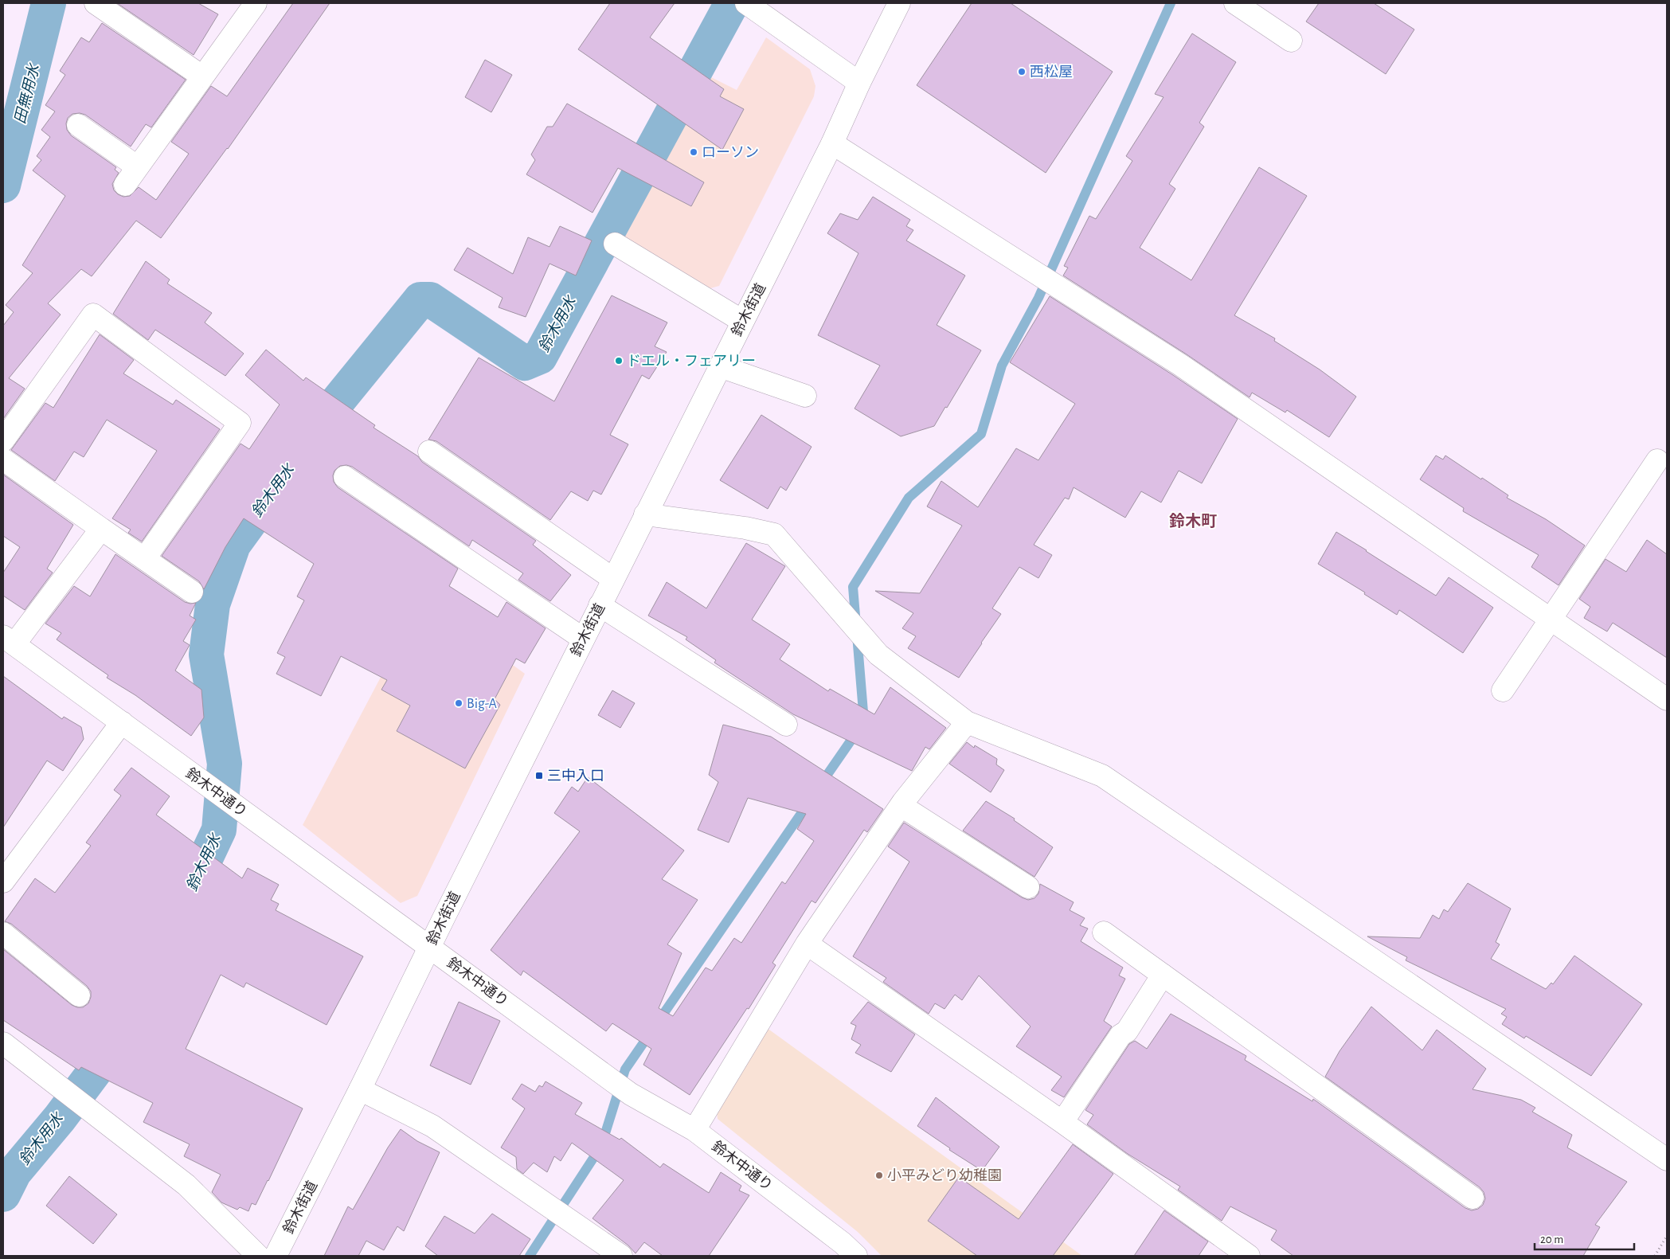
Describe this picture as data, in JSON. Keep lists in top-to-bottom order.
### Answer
{
  "streets": {
    "street": ["鈴木街道", "鈴木中通り"]
  },
  "crossings": [
    ["鈴木街道", "鈴木中通り"]
  ],
  "districts": ["鈴木町"],
  "water": ["田無用水", "鈴木用水"],
  "places": {
    "other": [
      "西松屋",
      "ローソン",
      "ドエル・フェアリー",
      "Big-A",
      "小平みどり幼稚園"
    ],
    "transit": ["三中入口"]
  },
  "scale_bar": "20 m"
}
